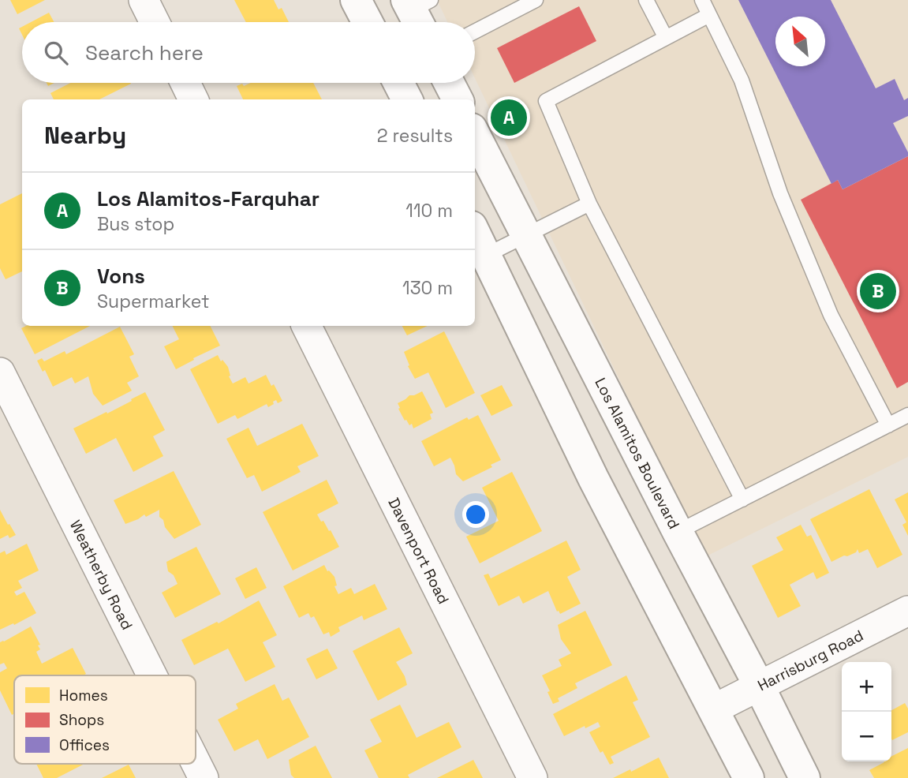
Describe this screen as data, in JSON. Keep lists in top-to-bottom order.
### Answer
{
  "streets": {
    "main road": ["Los Alamitos Boulevard"],
    "street": ["Davenport Road", "Weatherby Road", "Harrisburg Road"]
  },
  "crossings": [
    ["Los Alamitos Boulevard", "Harrisburg Road"]
  ],
  "legend": ["Homes", "Shops", "Offices"],
  "north": "top left",
  "page": {
    "search": "Search here",
    "pins": ["A", "B"],
    "heading": ["Nearby", "2 results"],
    "list": [
      {
        "mark": "A",
        "name": "Los Alamitos-Farquhar",
        "note": "Bus stop",
        "value": "110 m"
      },
      {
        "mark": "B",
        "name": "Vons",
        "note": "Supermarket",
        "value": "130 m"
      }
    ],
    "map_buttons": ["+", "−"]
  }
}
